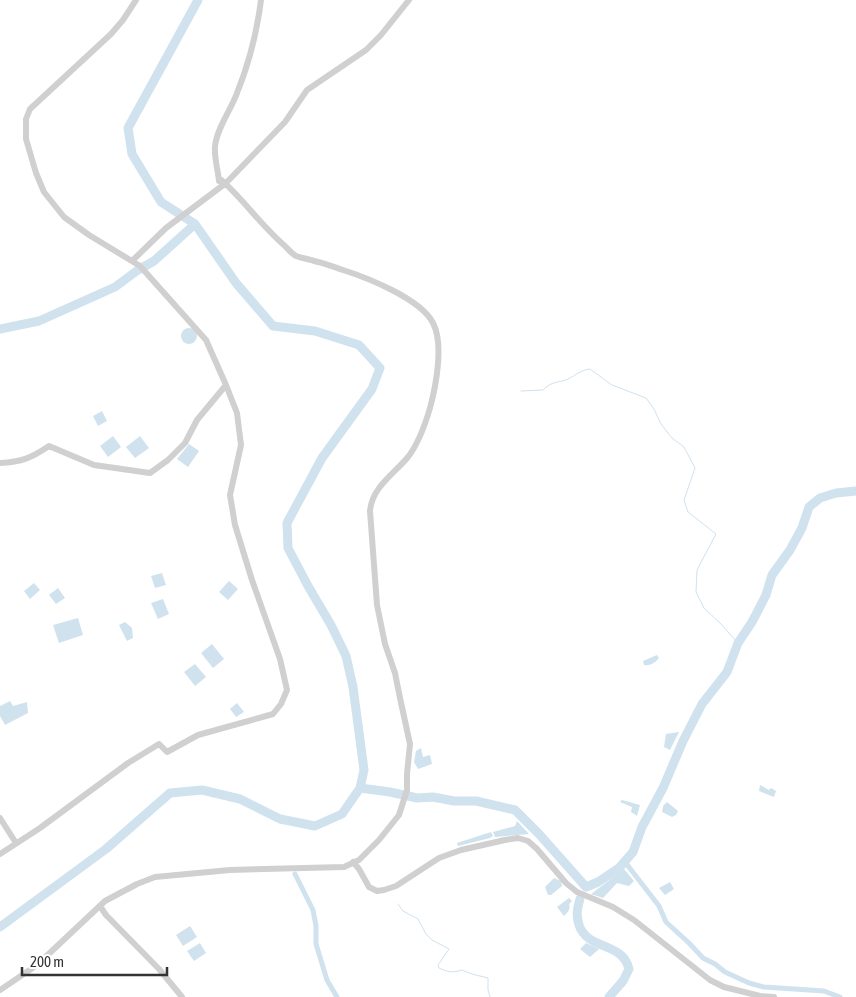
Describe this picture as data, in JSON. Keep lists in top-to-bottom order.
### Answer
{
  "scale_bar": "200 m"
}
